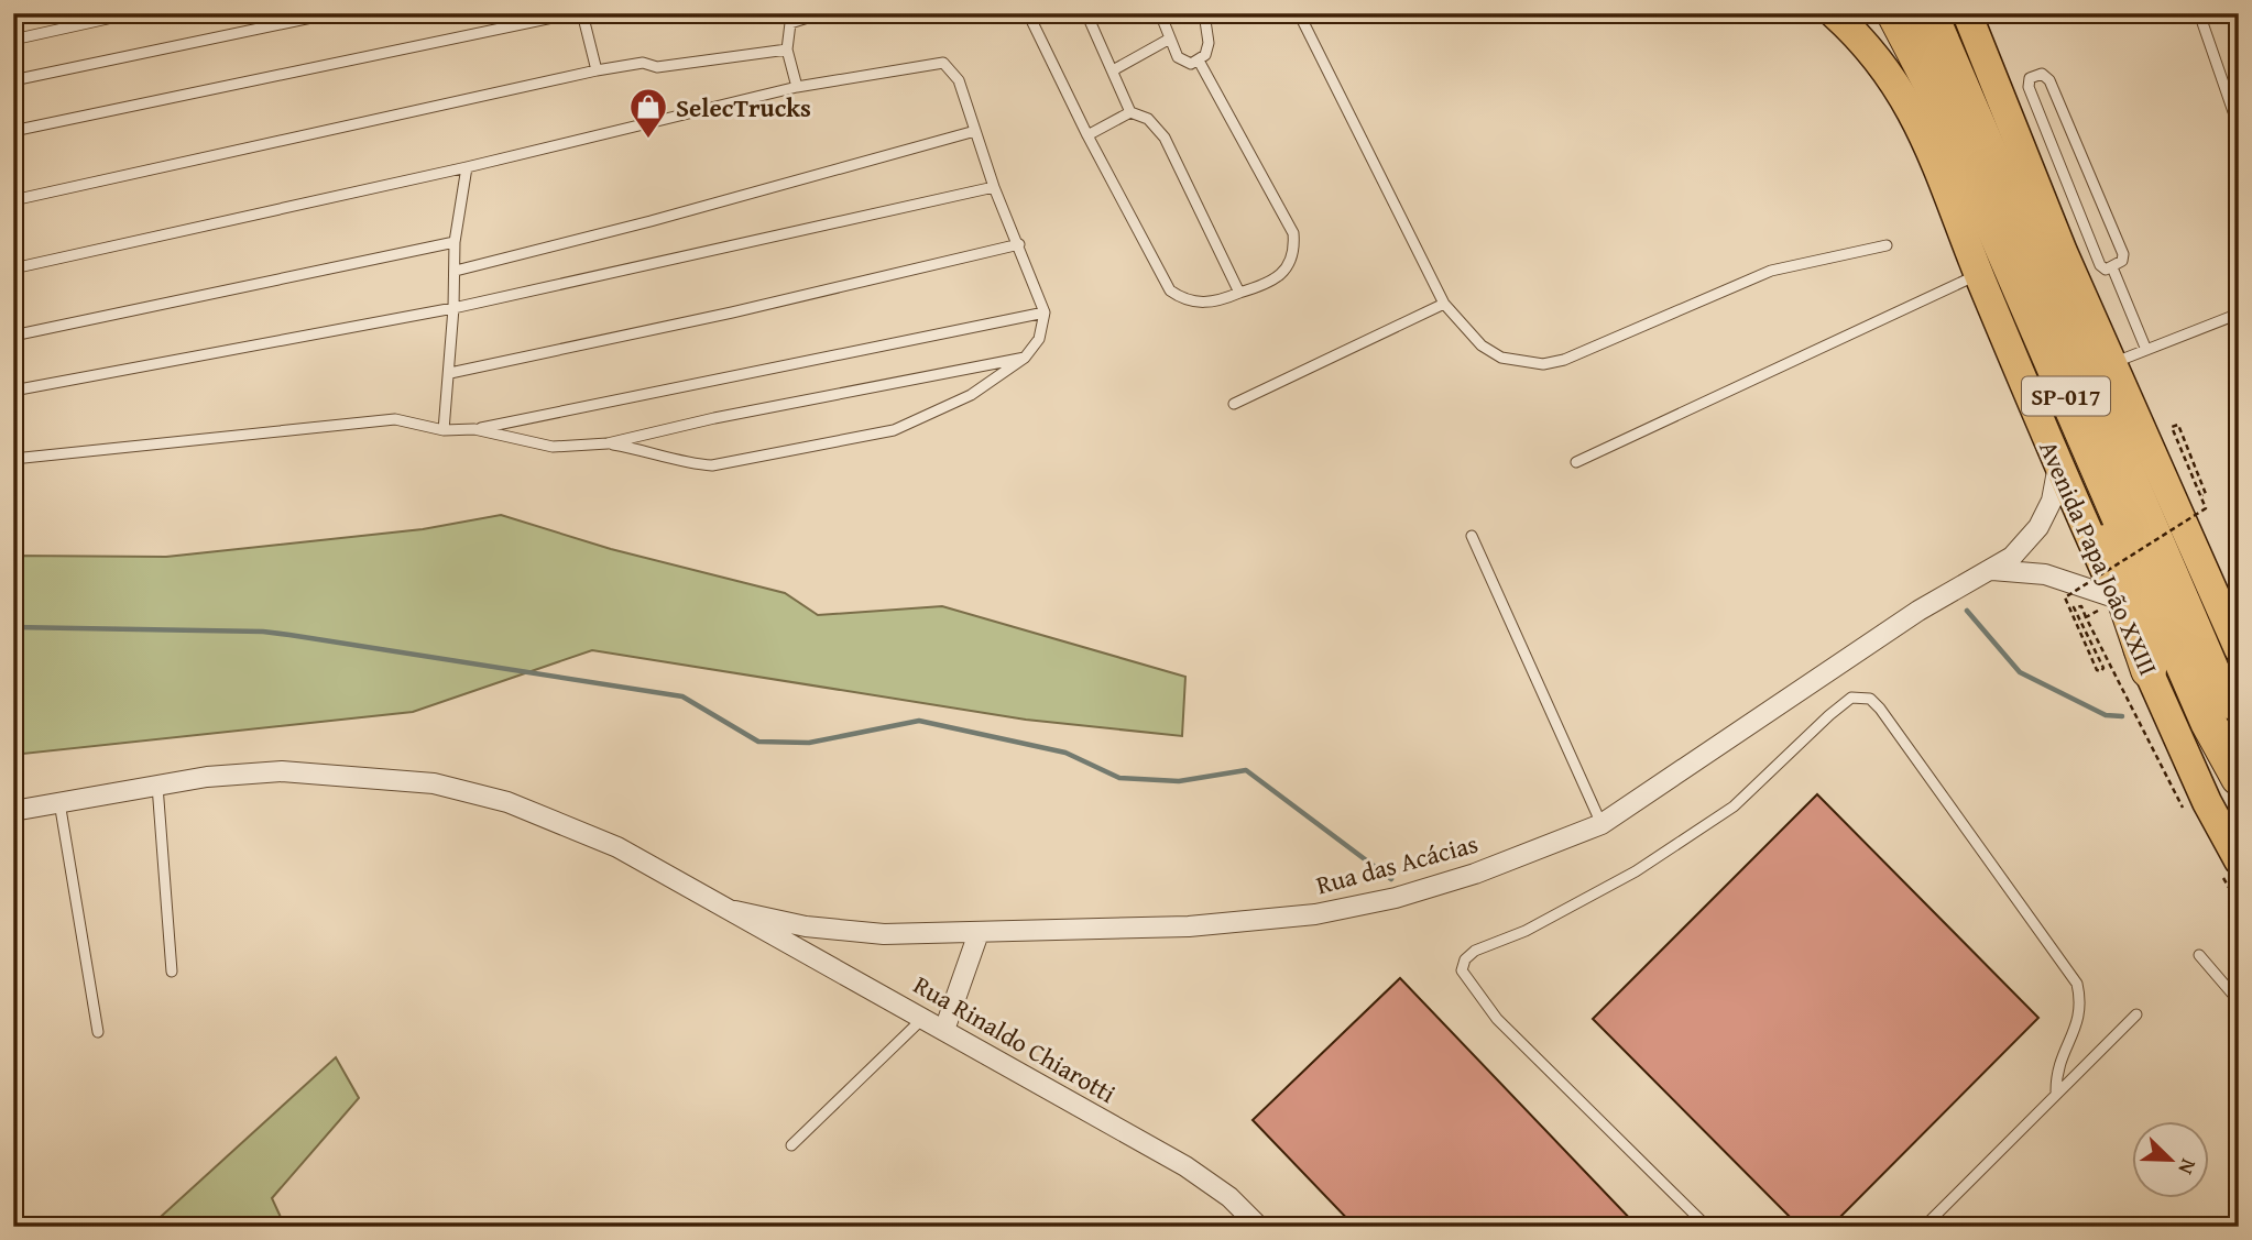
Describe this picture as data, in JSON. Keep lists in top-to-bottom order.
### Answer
{
  "streets": {
    "highway": ["SP-017", "Avenida Papa João XXIII"],
    "street": ["Rua das Acácias", "Rua Rinaldo Chiarotti"]
  },
  "crossings": [
    ["Avenida Papa João XXIII", "Rua das Acácias"],
    ["Rua das Acácias", "Rua Rinaldo Chiarotti"]
  ],
  "places": {
    "shop": ["SelecTrucks"]
  },
  "north": "bottom right"
}
